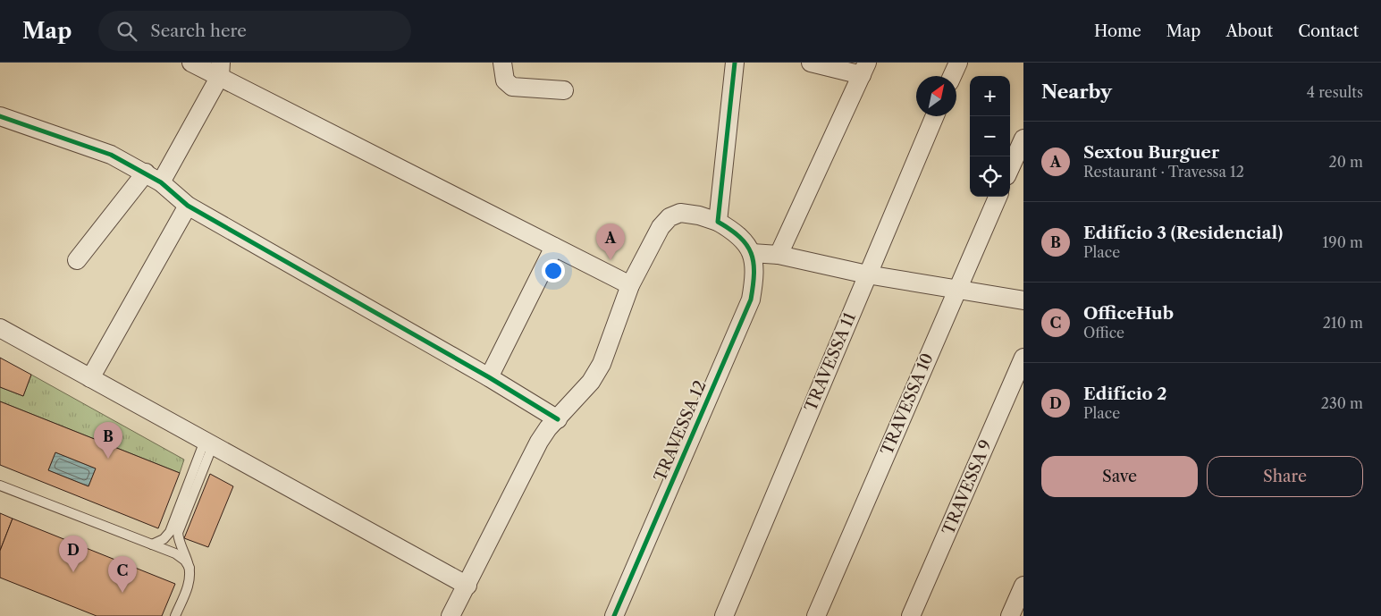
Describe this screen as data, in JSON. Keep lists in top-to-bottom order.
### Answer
{
  "streets": {
    "street": [
      "TRAVESSA 11",
      "TRAVESSA 10",
      "TRAVESSA 12",
      "TRAVESSA 9"
    ]
  },
  "north": "top right",
  "page": {
    "header": "Map",
    "search": "Search here",
    "nav": [
      "Home",
      "Map",
      "About",
      "Contact"
    ],
    "heading": ["Nearby", "4 results"],
    "map_buttons": ["+", "−"],
    "list": [
      {
        "mark": "A",
        "name": "Sextou Burguer",
        "note": "Restaurant · Travessa 12",
        "value": "20 m"
      },
      {
        "mark": "B",
        "name": "Edifício 3 (Residencial)",
        "note": "Place",
        "value": "190 m"
      },
      {
        "mark": "C",
        "name": "OfficeHub",
        "note": "Office",
        "value": "210 m"
      },
      {
        "mark": "D",
        "name": "Edifício 2",
        "note": "Place",
        "value": "230 m"
      }
    ],
    "pins": [
      "A",
      "B",
      "D",
      "C"
    ],
    "buttons": ["Save", "Share"]
  }
}
